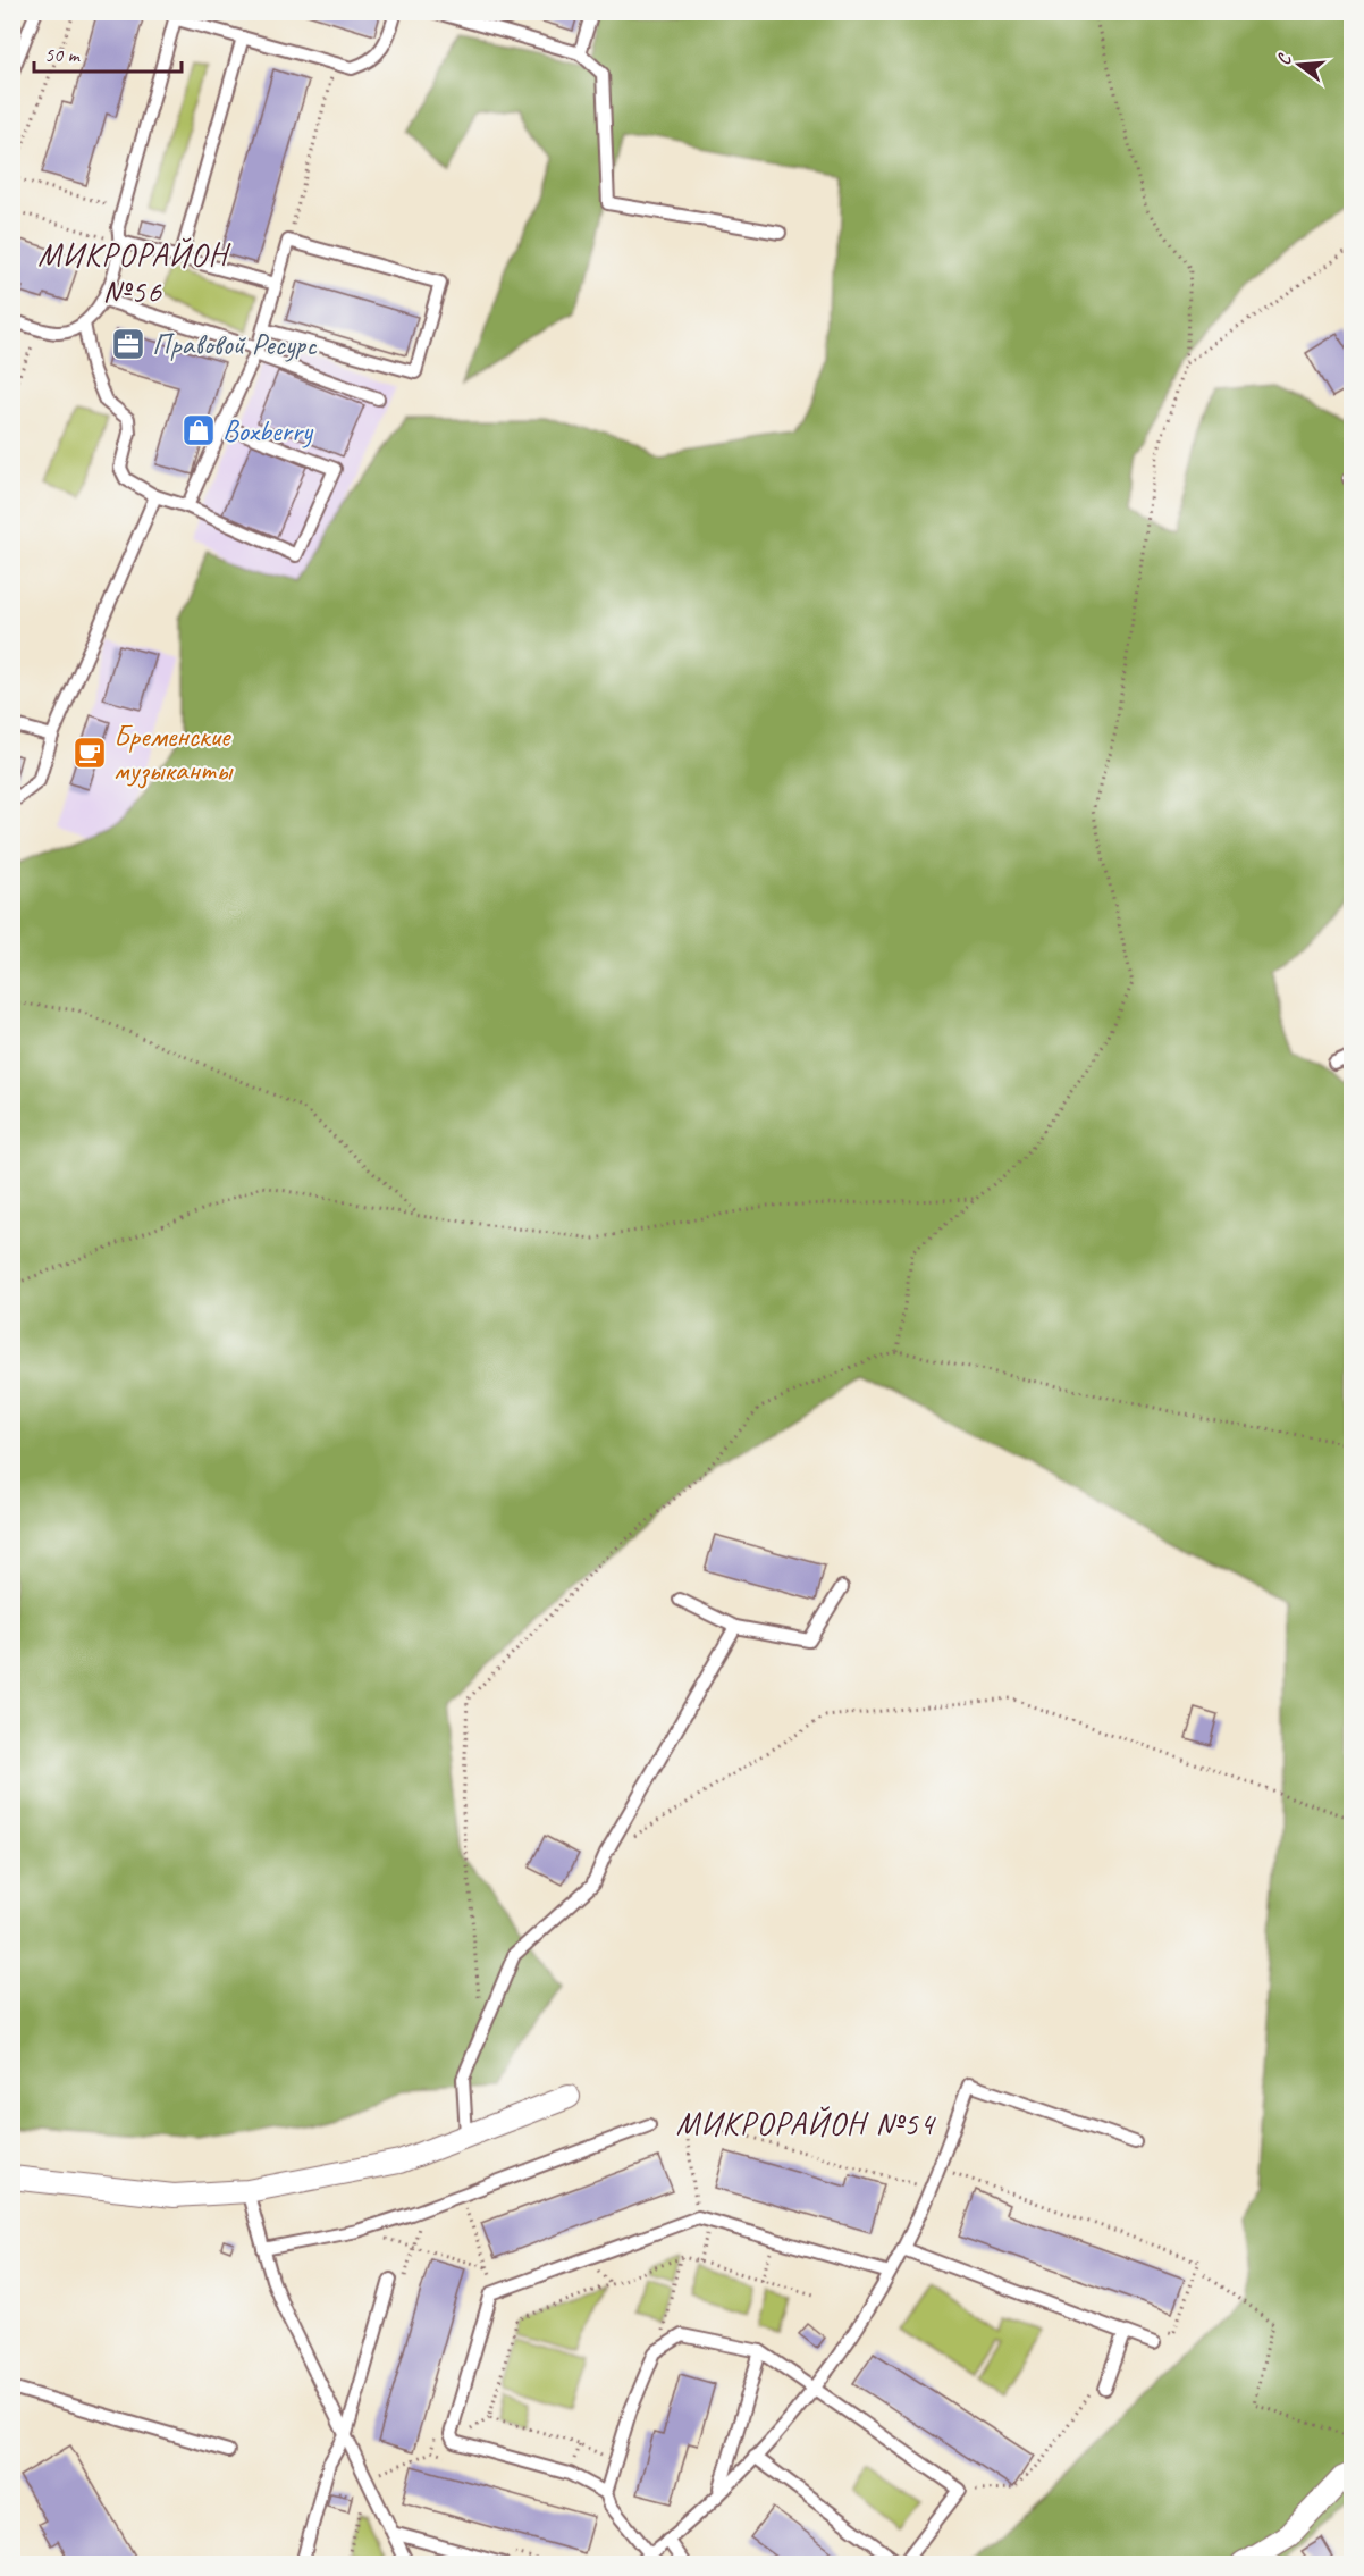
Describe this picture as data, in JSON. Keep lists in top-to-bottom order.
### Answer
{
  "districts": ["МИКРОРАЙОН №56", "МИКРОРАЙОН №54"],
  "places": {
    "office": ["Правовой Ресурс"],
    "shop": ["Boxberry"],
    "cafe": ["Бременские музыканты"]
  },
  "scale_bar": "50 m",
  "north": "left"
}
